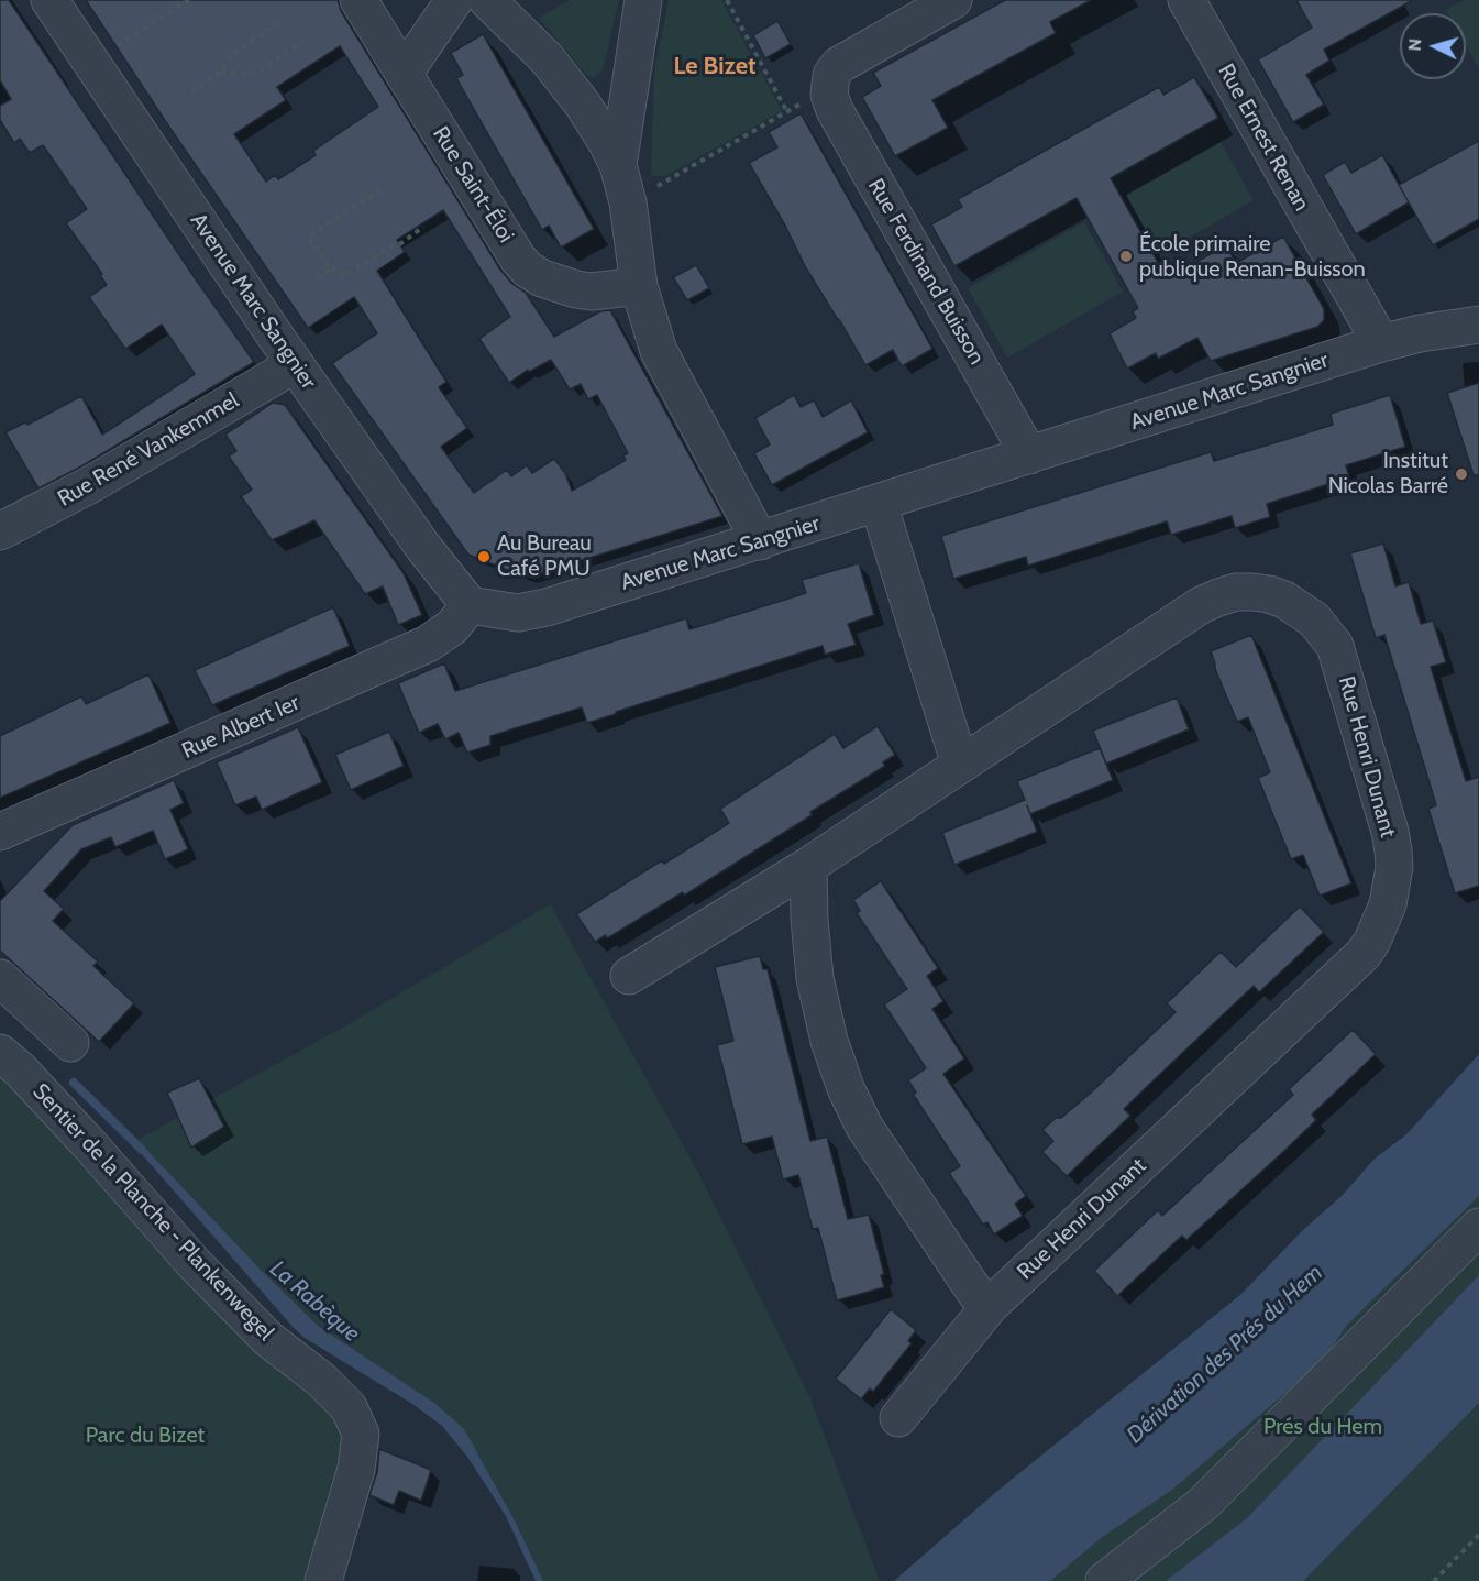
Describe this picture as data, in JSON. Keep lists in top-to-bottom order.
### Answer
{
  "streets": {
    "street": [
      "Rue Ernest Renan",
      "Rue Saint-Éloi",
      "Rue Ferdinand Buisson",
      "Avenue Marc Sangnier",
      "Rue René Vankemmel",
      "Rue Albert Ier",
      "Rue Henri Dunant",
      "Sentier de la Planche - Plankenwegel"
    ]
  },
  "crossings": [
    ["Rue Ernest Renan", "Avenue Marc Sangnier"],
    ["Rue Ferdinand Buisson", "Avenue Marc Sangnier"],
    ["Avenue Marc Sangnier", "Rue René Vankemmel"],
    ["Avenue Marc Sangnier", "Rue Albert Ier"]
  ],
  "districts": ["Le Bizet"],
  "water": ["La Rabèque", "Dérivation des Prés du Hem"],
  "parks": ["Prés du Hem", "Parc du Bizet"],
  "places": ["École primaire publique Renan-Buisson", "Institut Nicolas Barré", "Au Bureau Café PMU"],
  "north": "left"
}
